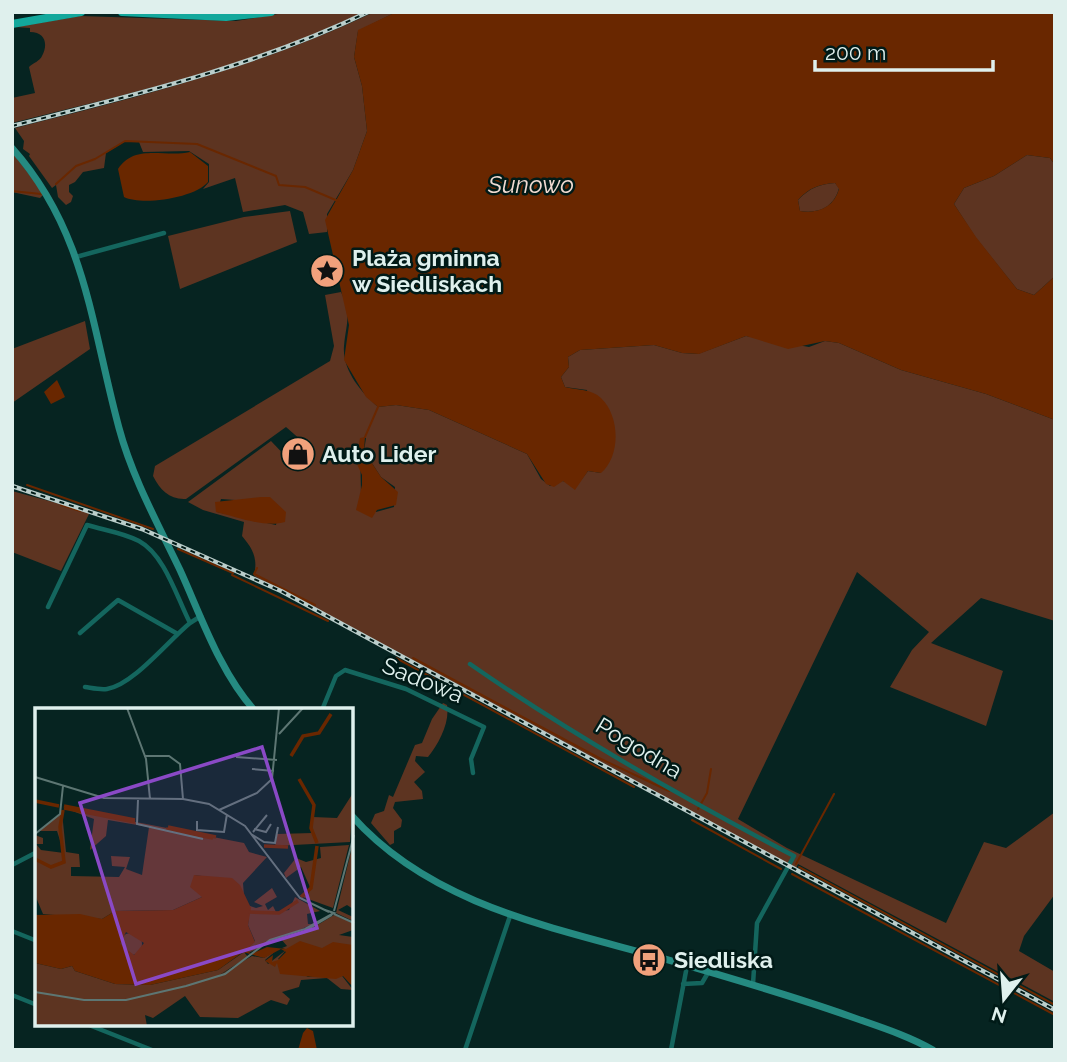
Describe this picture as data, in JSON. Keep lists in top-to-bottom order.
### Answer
{
  "streets": {
    "street": ["Sadowa", "Pogodna"]
  },
  "water": ["Sunowo"],
  "places": {
    "place": ["Plaża gminna w Siedliskach"],
    "shop": ["Auto Lider"],
    "bus stop": ["Siedliska"]
  },
  "scale_bar": "200 m",
  "north": "bottom"
}
